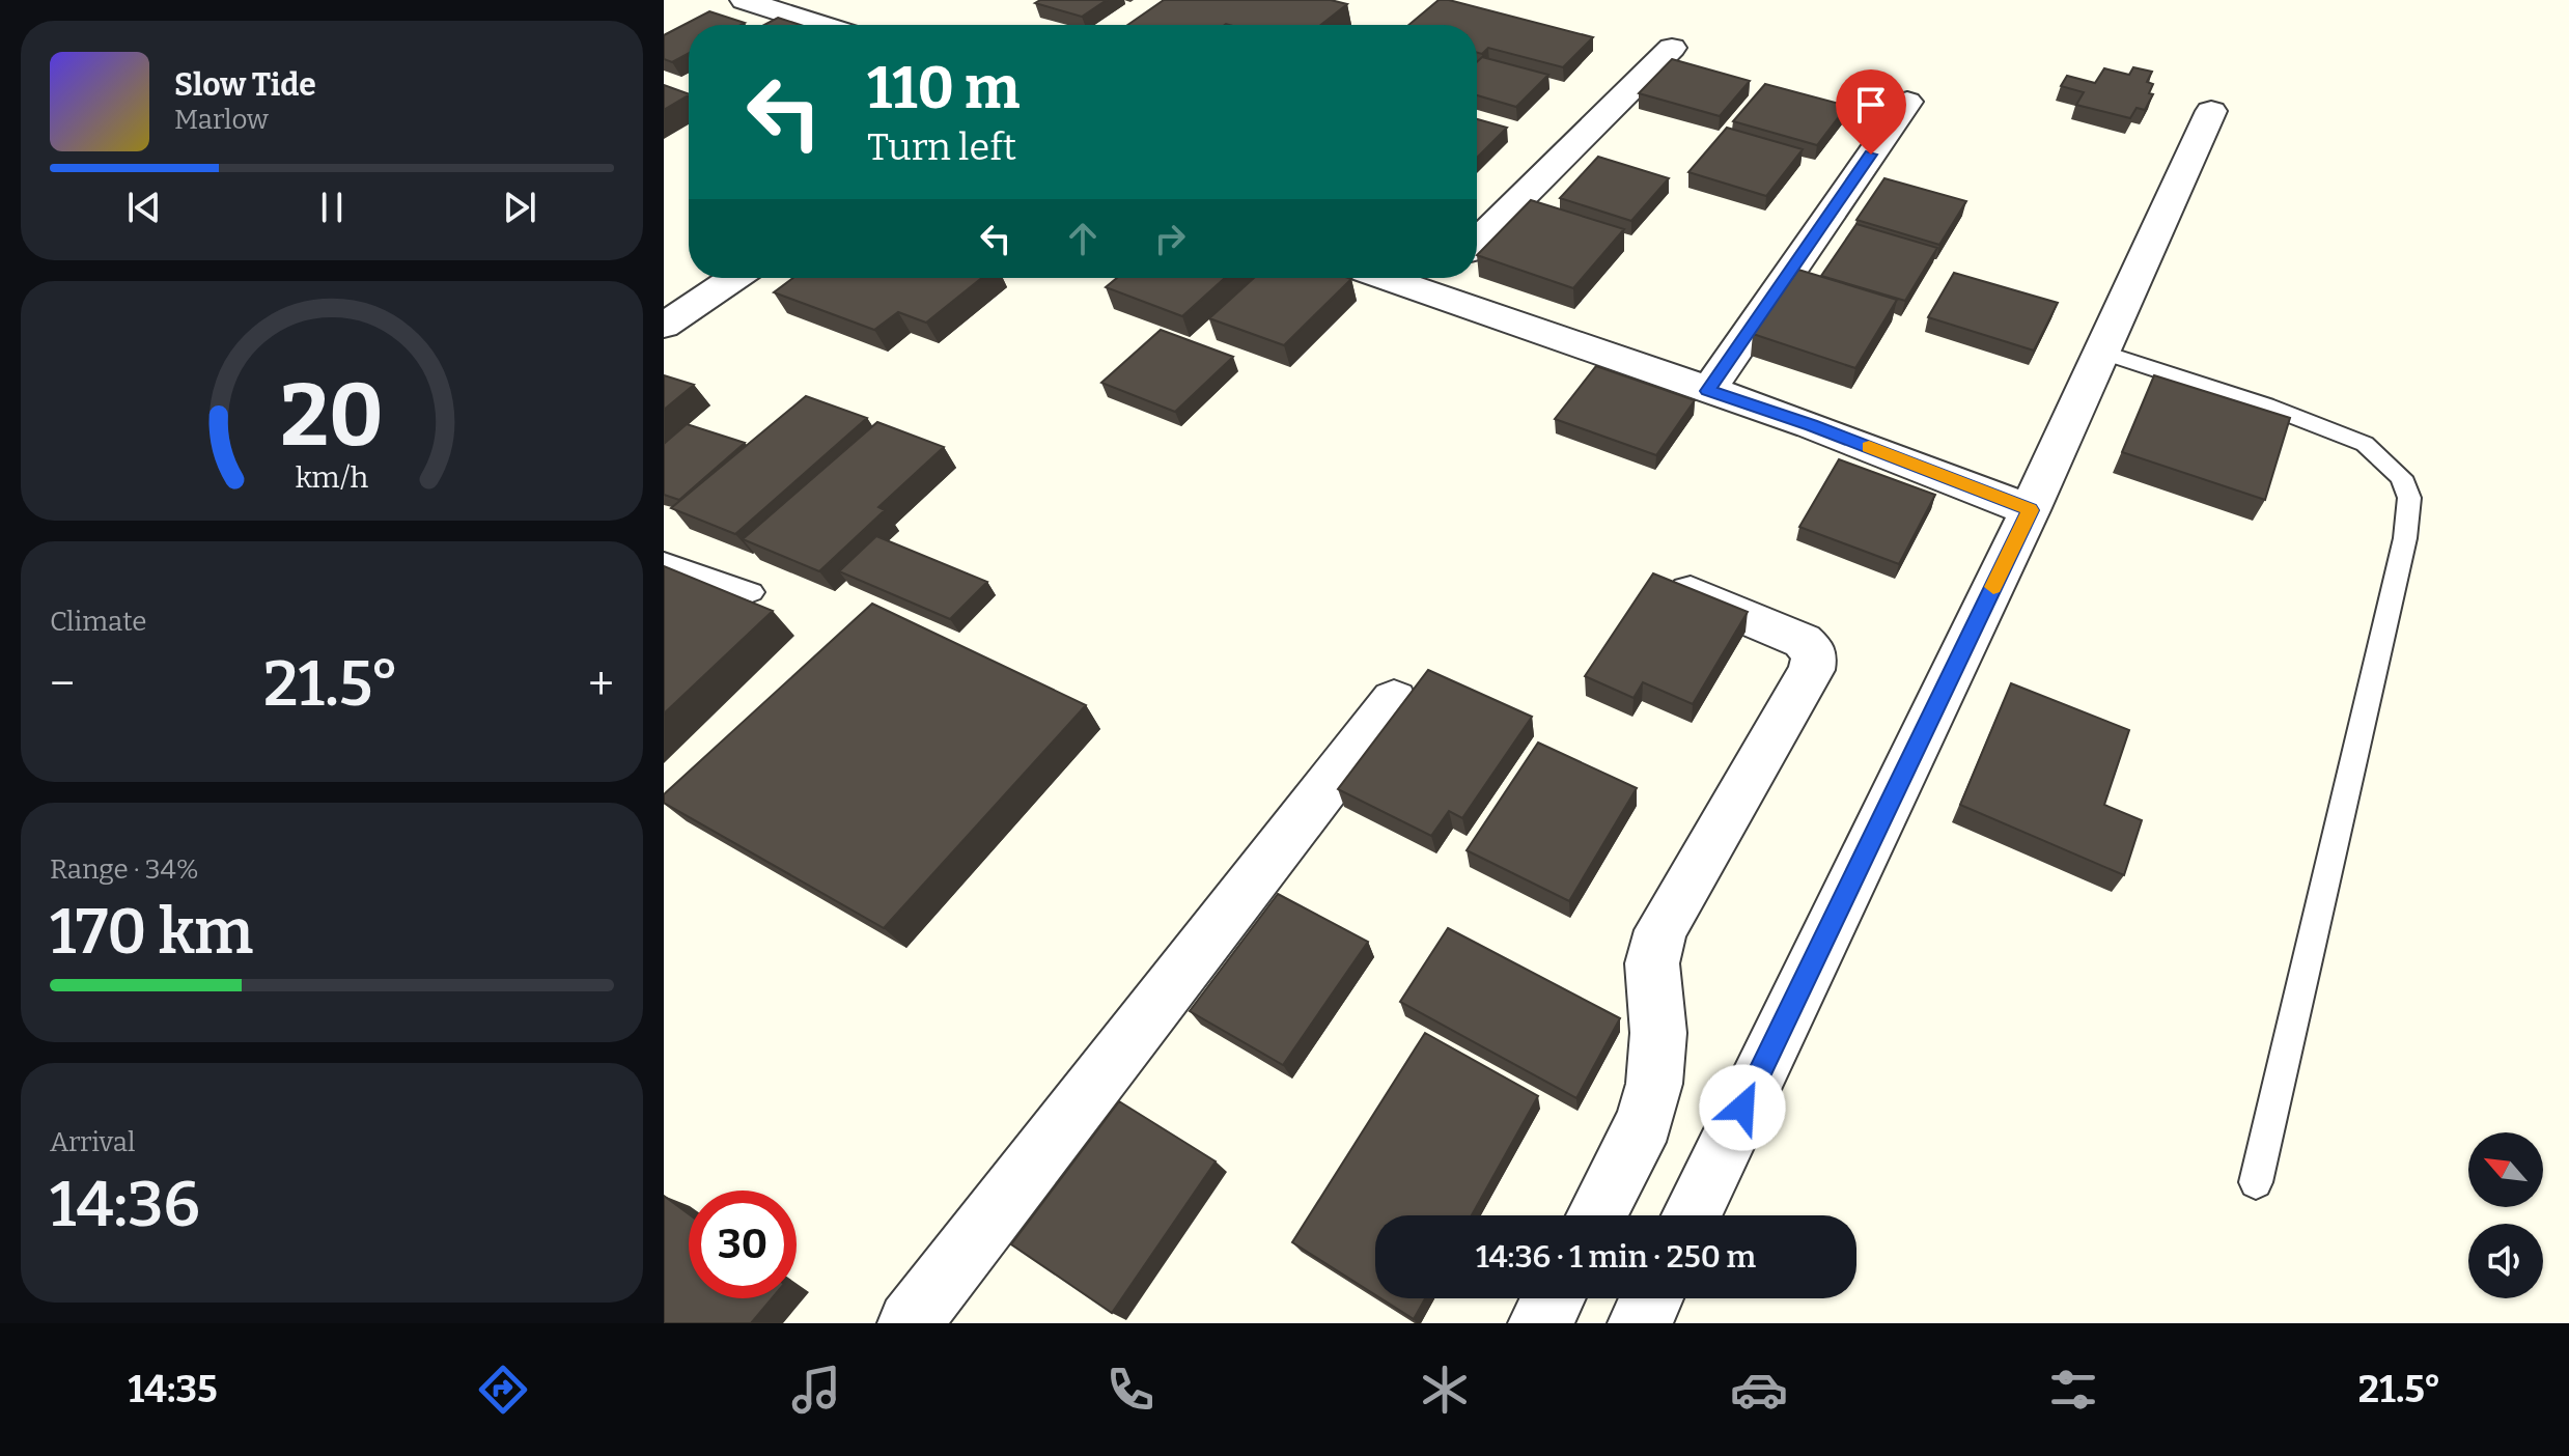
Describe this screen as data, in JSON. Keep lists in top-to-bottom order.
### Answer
{
  "north": "top left",
  "page": {
    "turn": ["110 m", "Turn left"],
    "song": ["Slow Tide", "Marlow"],
    "tile": [
      "Climate",
      ["Range · 34%", "170 km"],
      ["Arrival", "14:36"]
    ],
    "heat": ["−", "21.5°", "+"],
    "limit": "30",
    "trip": "14:36 · 1 min · 250 m",
    "tabs": ["14:35", "21.5°"],
    "gauge": ["20", "km/h"]
  }
}
